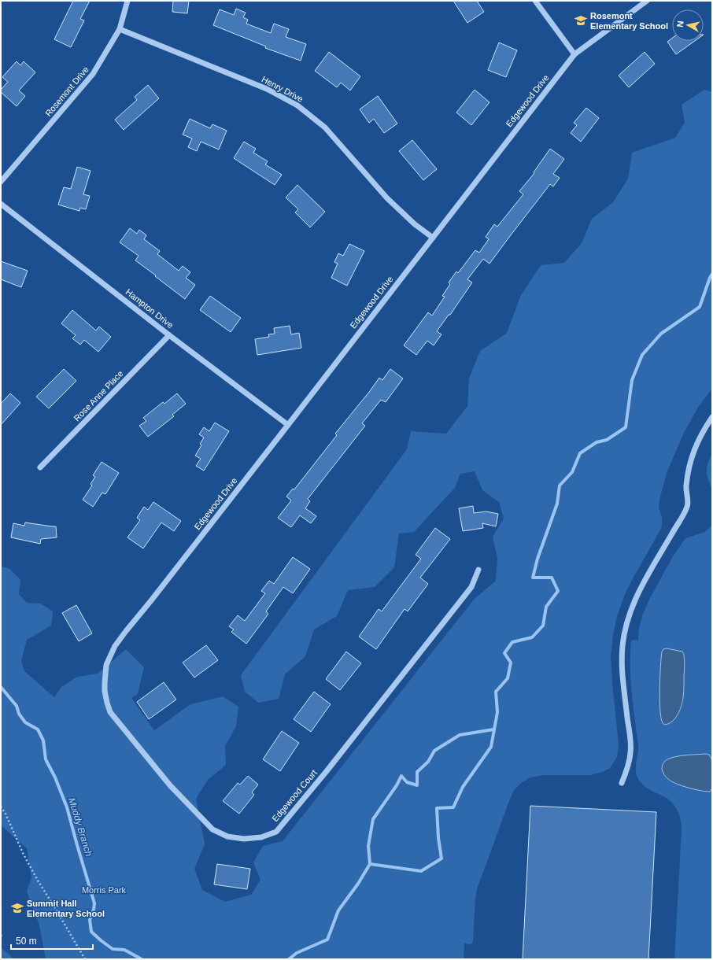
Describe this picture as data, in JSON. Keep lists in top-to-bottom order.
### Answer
{
  "streets": {
    "street": [
      "Henry Drive",
      "Rosemont Drive",
      "Edgewood Drive",
      "Hampton Drive",
      "Rose Anne Place",
      "Edgewood Court"
    ]
  },
  "crossings": [
    ["Henry Drive", "Rosemont Drive"],
    ["Henry Drive", "Edgewood Drive"],
    ["Edgewood Drive", "Hampton Drive"],
    ["Edgewood Drive", "Edgewood Court"],
    ["Hampton Drive", "Rose Anne Place"]
  ],
  "water": ["Muddy Branch"],
  "parks": ["Morris Park"],
  "places": {
    "school or university": ["Rosemont Elementary School", "Summit Hall Elementary School"]
  },
  "scale_bar": "50 m",
  "north": "left"
}
